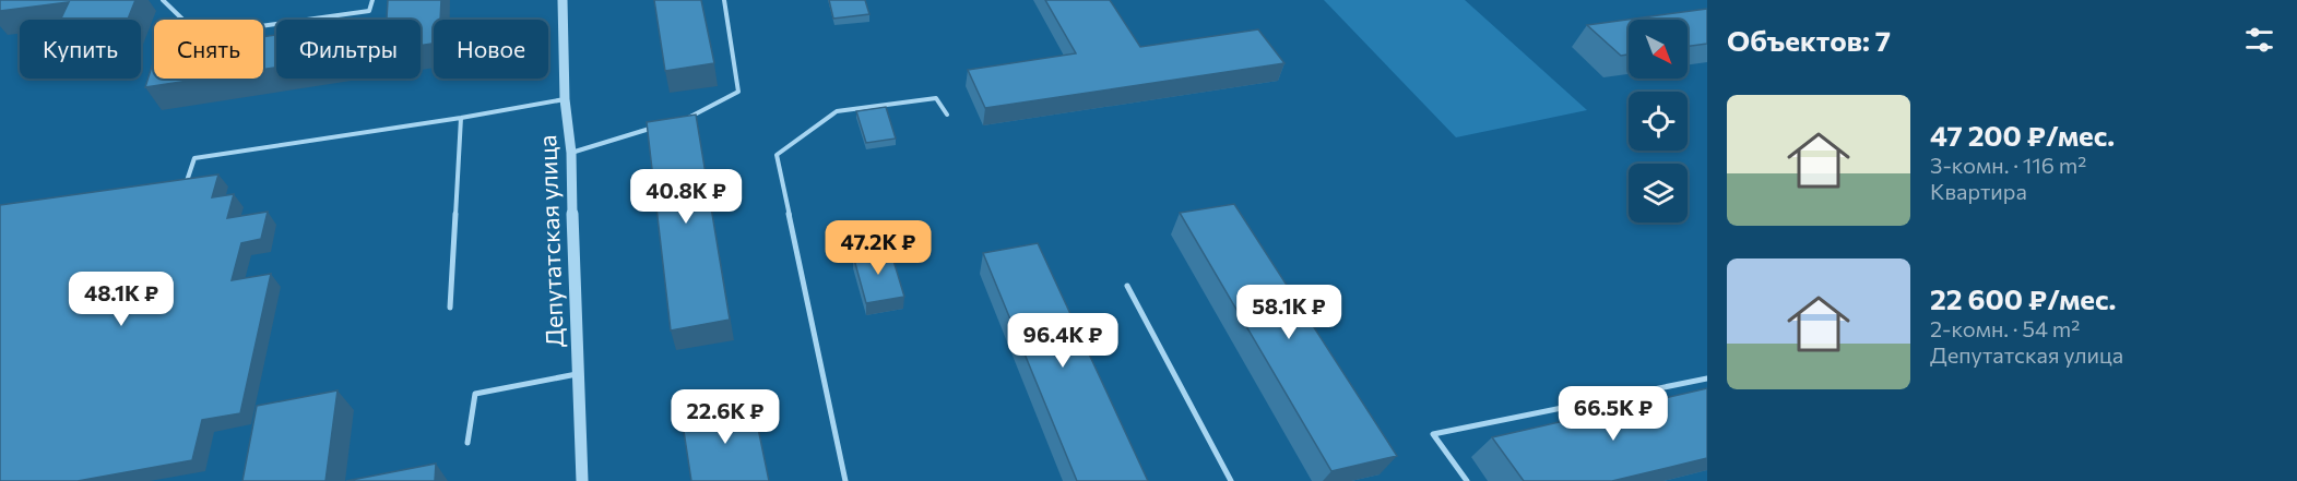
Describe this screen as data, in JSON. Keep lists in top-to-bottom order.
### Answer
{
  "streets": {
    "street": ["Депутатская улица"]
  },
  "north": "bottom right",
  "page": {
    "heading": "Объектов: 7",
    "chip": [
      "Купить",
      "Снять",
      "Фильтры",
      "Новое"
    ],
    "list": [
      {
        "name": "47 200 ₽/мес.",
        "note": "3-комн. · 116 m² · Квартира"
      },
      {
        "name": "22 600 ₽/мес.",
        "note": "2-комн. · 54 m² · Депутатская улица"
      }
    ],
    "price": [
      "40.8K ₽",
      "47.2K ₽",
      "48.1K ₽",
      "58.1K ₽",
      "96.4K ₽",
      "66.5K ₽",
      "22.6K ₽"
    ]
  }
}
